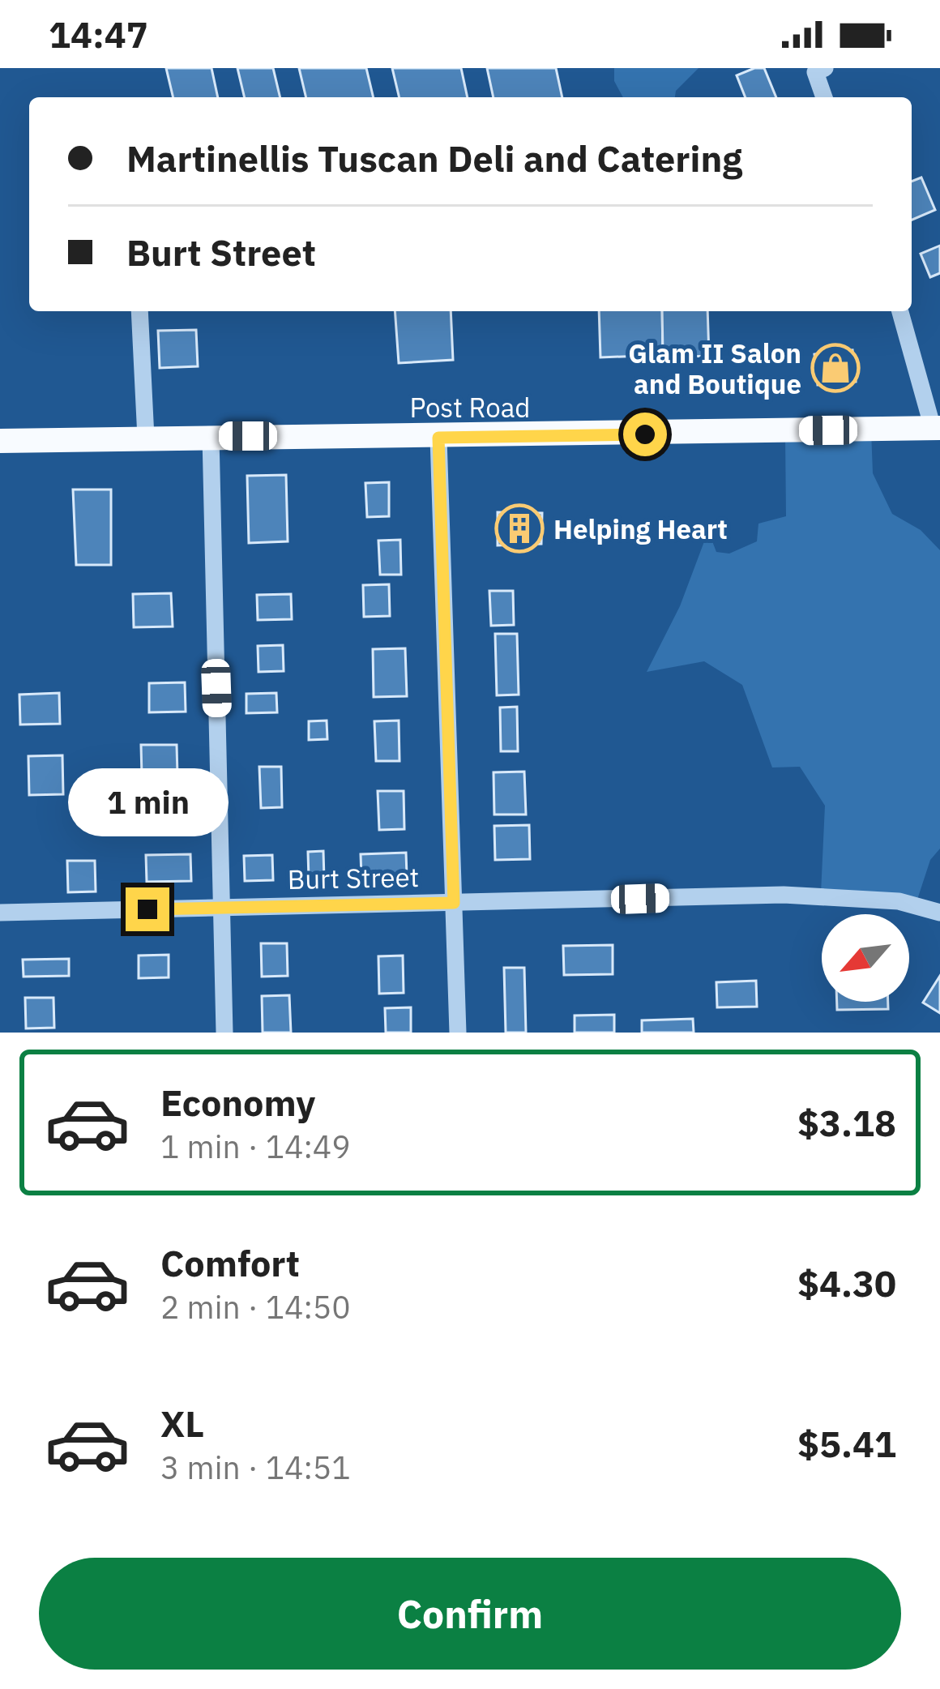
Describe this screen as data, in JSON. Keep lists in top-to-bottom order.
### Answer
{
  "streets": {
    "main road": ["Post Road"],
    "street": ["Burt Street"]
  },
  "places": {
    "shop": ["Glam II Salon and Boutique"],
    "building": ["Helping Heart"]
  },
  "north": "bottom left",
  "page": {
    "status": "14:47",
    "banner": ["Martinellis Tuscan Deli and Catering", "Burt Street"],
    "bubble": "1 min",
    "list": [
      {
        "name": "Economy",
        "note": "1 min · 14:49",
        "value": "$3.18"
      },
      {
        "name": "Comfort",
        "note": "2 min · 14:50",
        "value": "$4.30"
      },
      {
        "name": "XL",
        "note": "3 min · 14:51",
        "value": "$5.41"
      }
    ],
    "buttons": "Confirm"
  }
}
